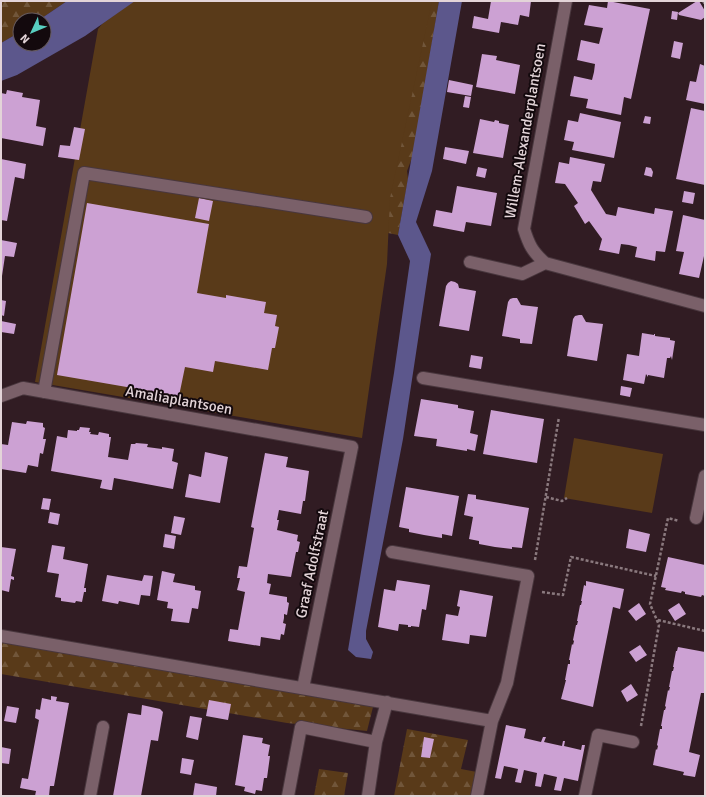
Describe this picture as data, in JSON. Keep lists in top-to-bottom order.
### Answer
{
  "streets": {
    "street": ["Willem-Alexanderplantsoen", "Amaliaplantsoen", "Graaf Adolfstraat"]
  },
  "crossings": [
    ["Amaliaplantsoen", "Graaf Adolfstraat"]
  ],
  "north": "bottom left"
}
